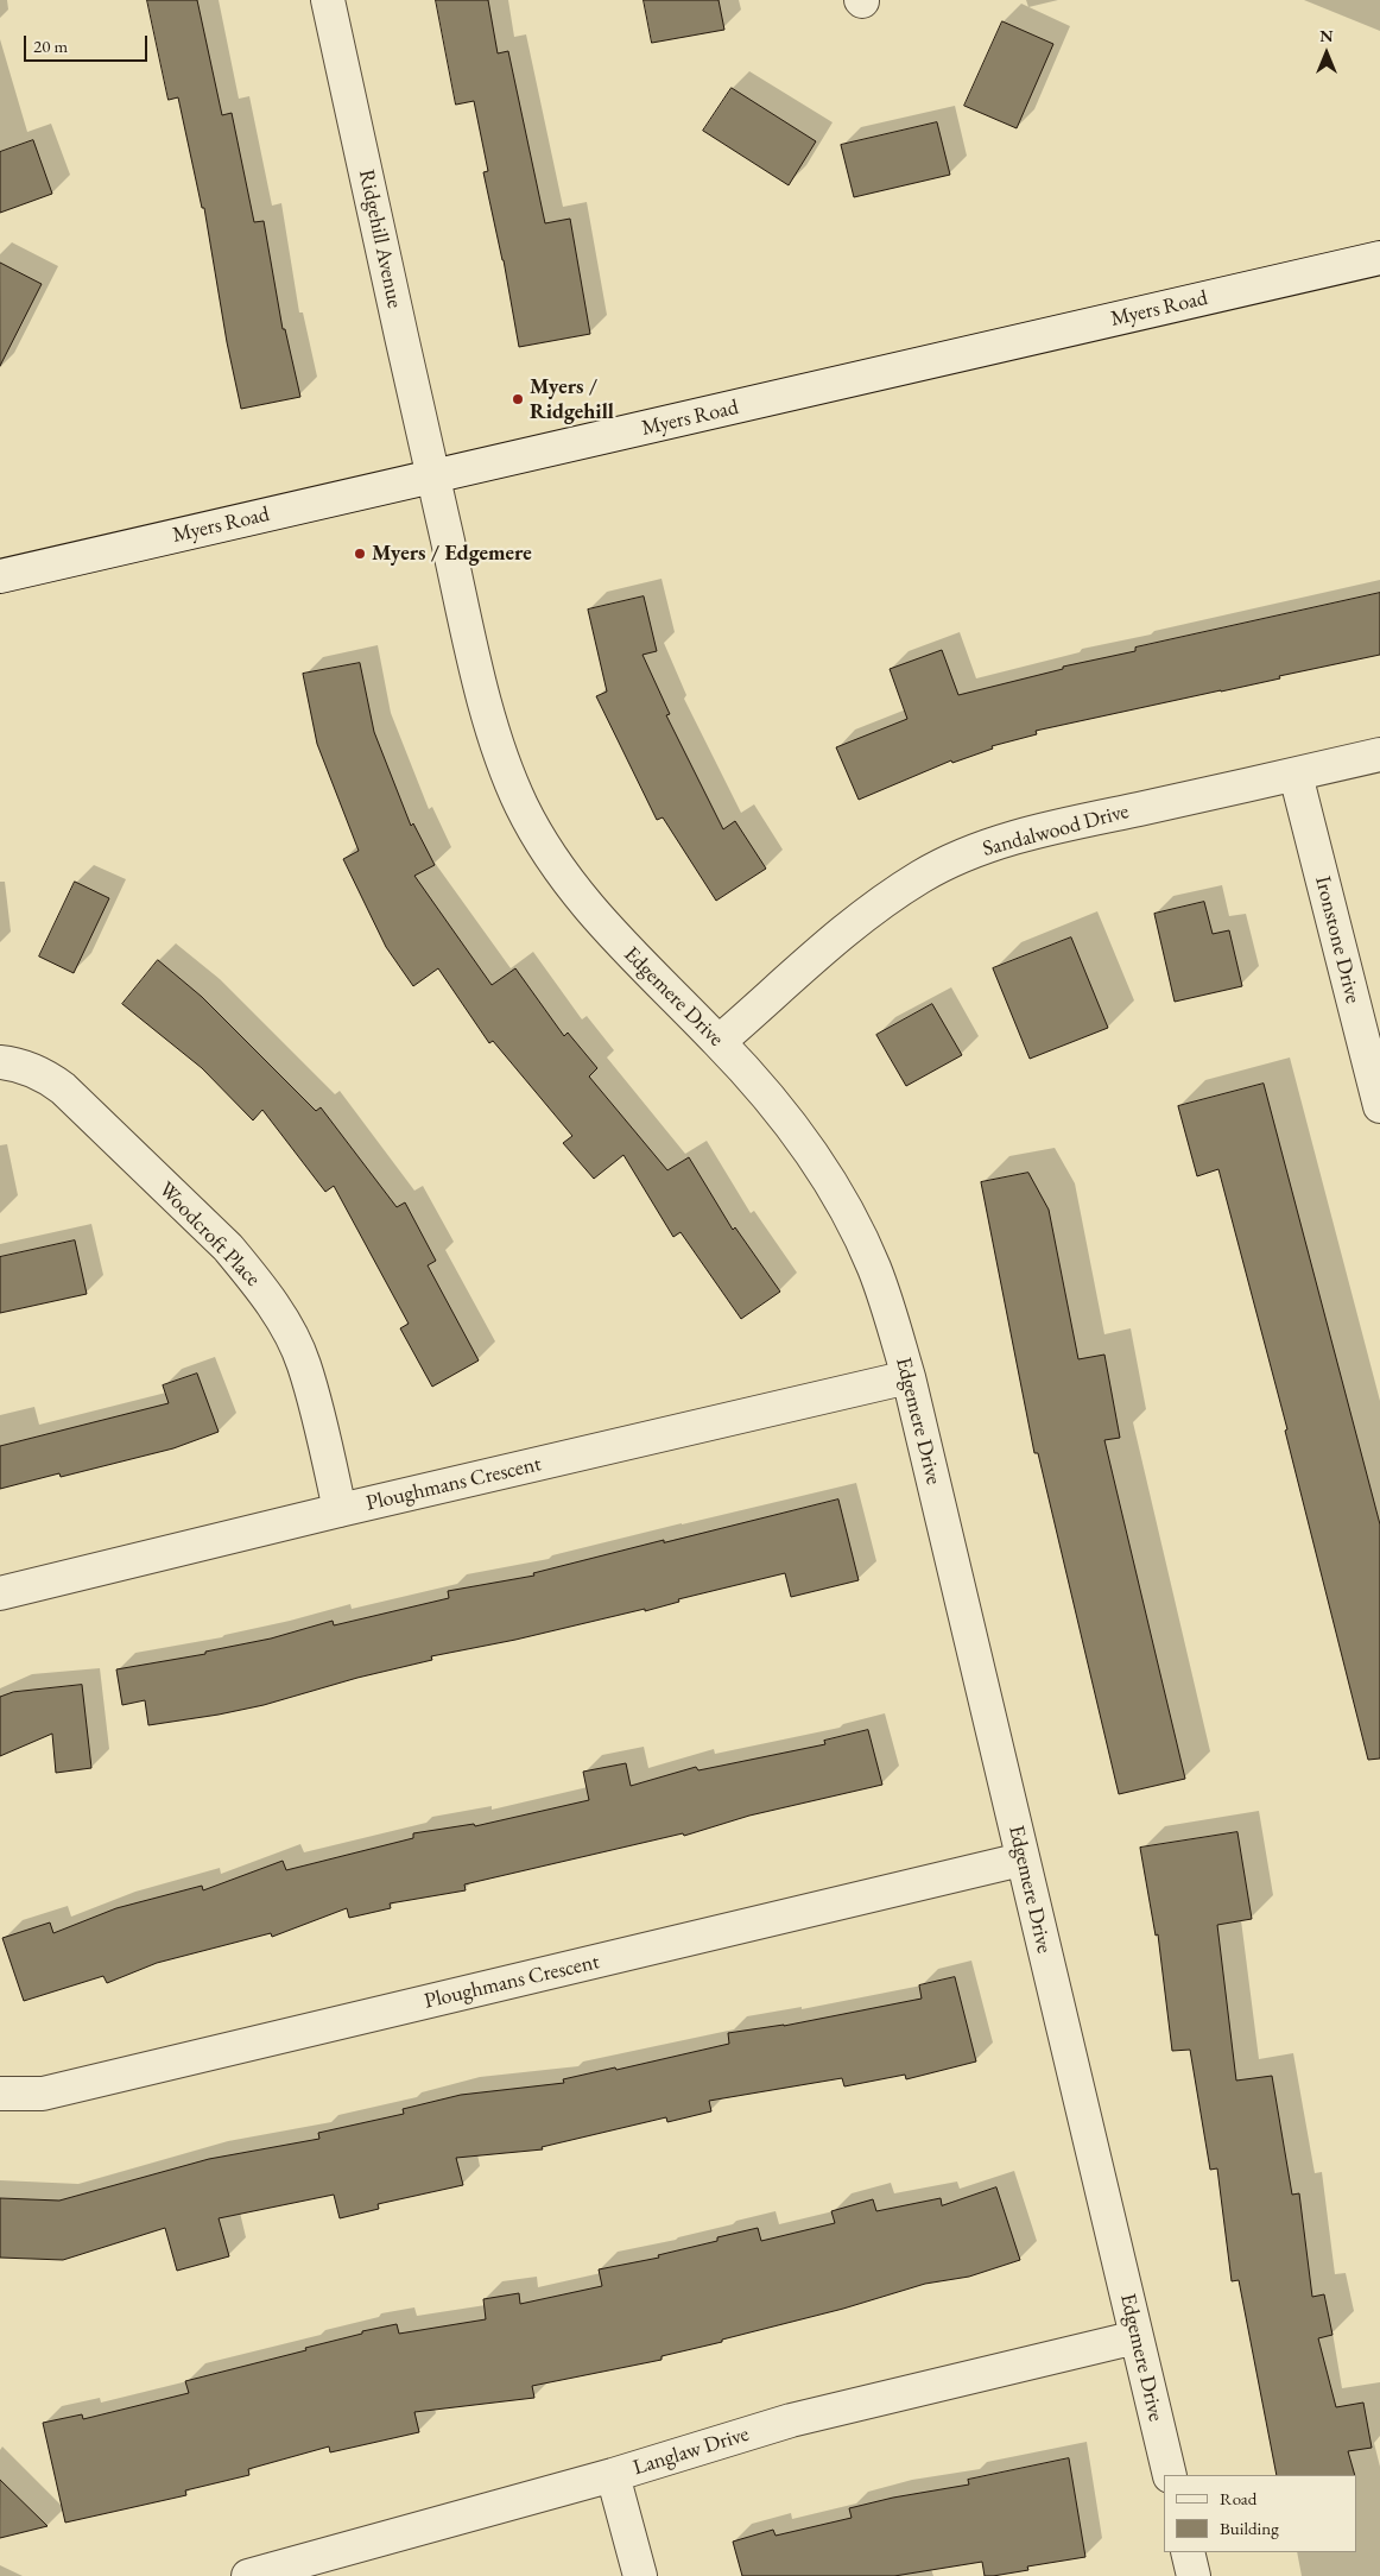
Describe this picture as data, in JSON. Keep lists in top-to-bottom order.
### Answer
{
  "streets": {
    "street": [
      "Ridgehill Avenue",
      "Myers Road",
      "Sandalwood Drive",
      "Ironstone Drive",
      "Edgemere Drive",
      "Woodcroft Place",
      "Ploughmans Crescent",
      "Langlaw Drive"
    ]
  },
  "crossings": [
    ["Ridgehill Avenue", "Myers Road"],
    ["Ridgehill Avenue", "Edgemere Drive"],
    ["Myers Road", "Edgemere Drive"],
    ["Sandalwood Drive", "Ironstone Drive"],
    ["Sandalwood Drive", "Edgemere Drive"],
    ["Edgemere Drive", "Ploughmans Crescent"],
    ["Edgemere Drive", "Langlaw Drive"],
    ["Woodcroft Place", "Ploughmans Crescent"]
  ],
  "places": ["Myers / Ridgehill", "Myers / Edgemere"],
  "legend": ["Road", "Building"],
  "scale_bar": "20 m",
  "north": "top"
}
